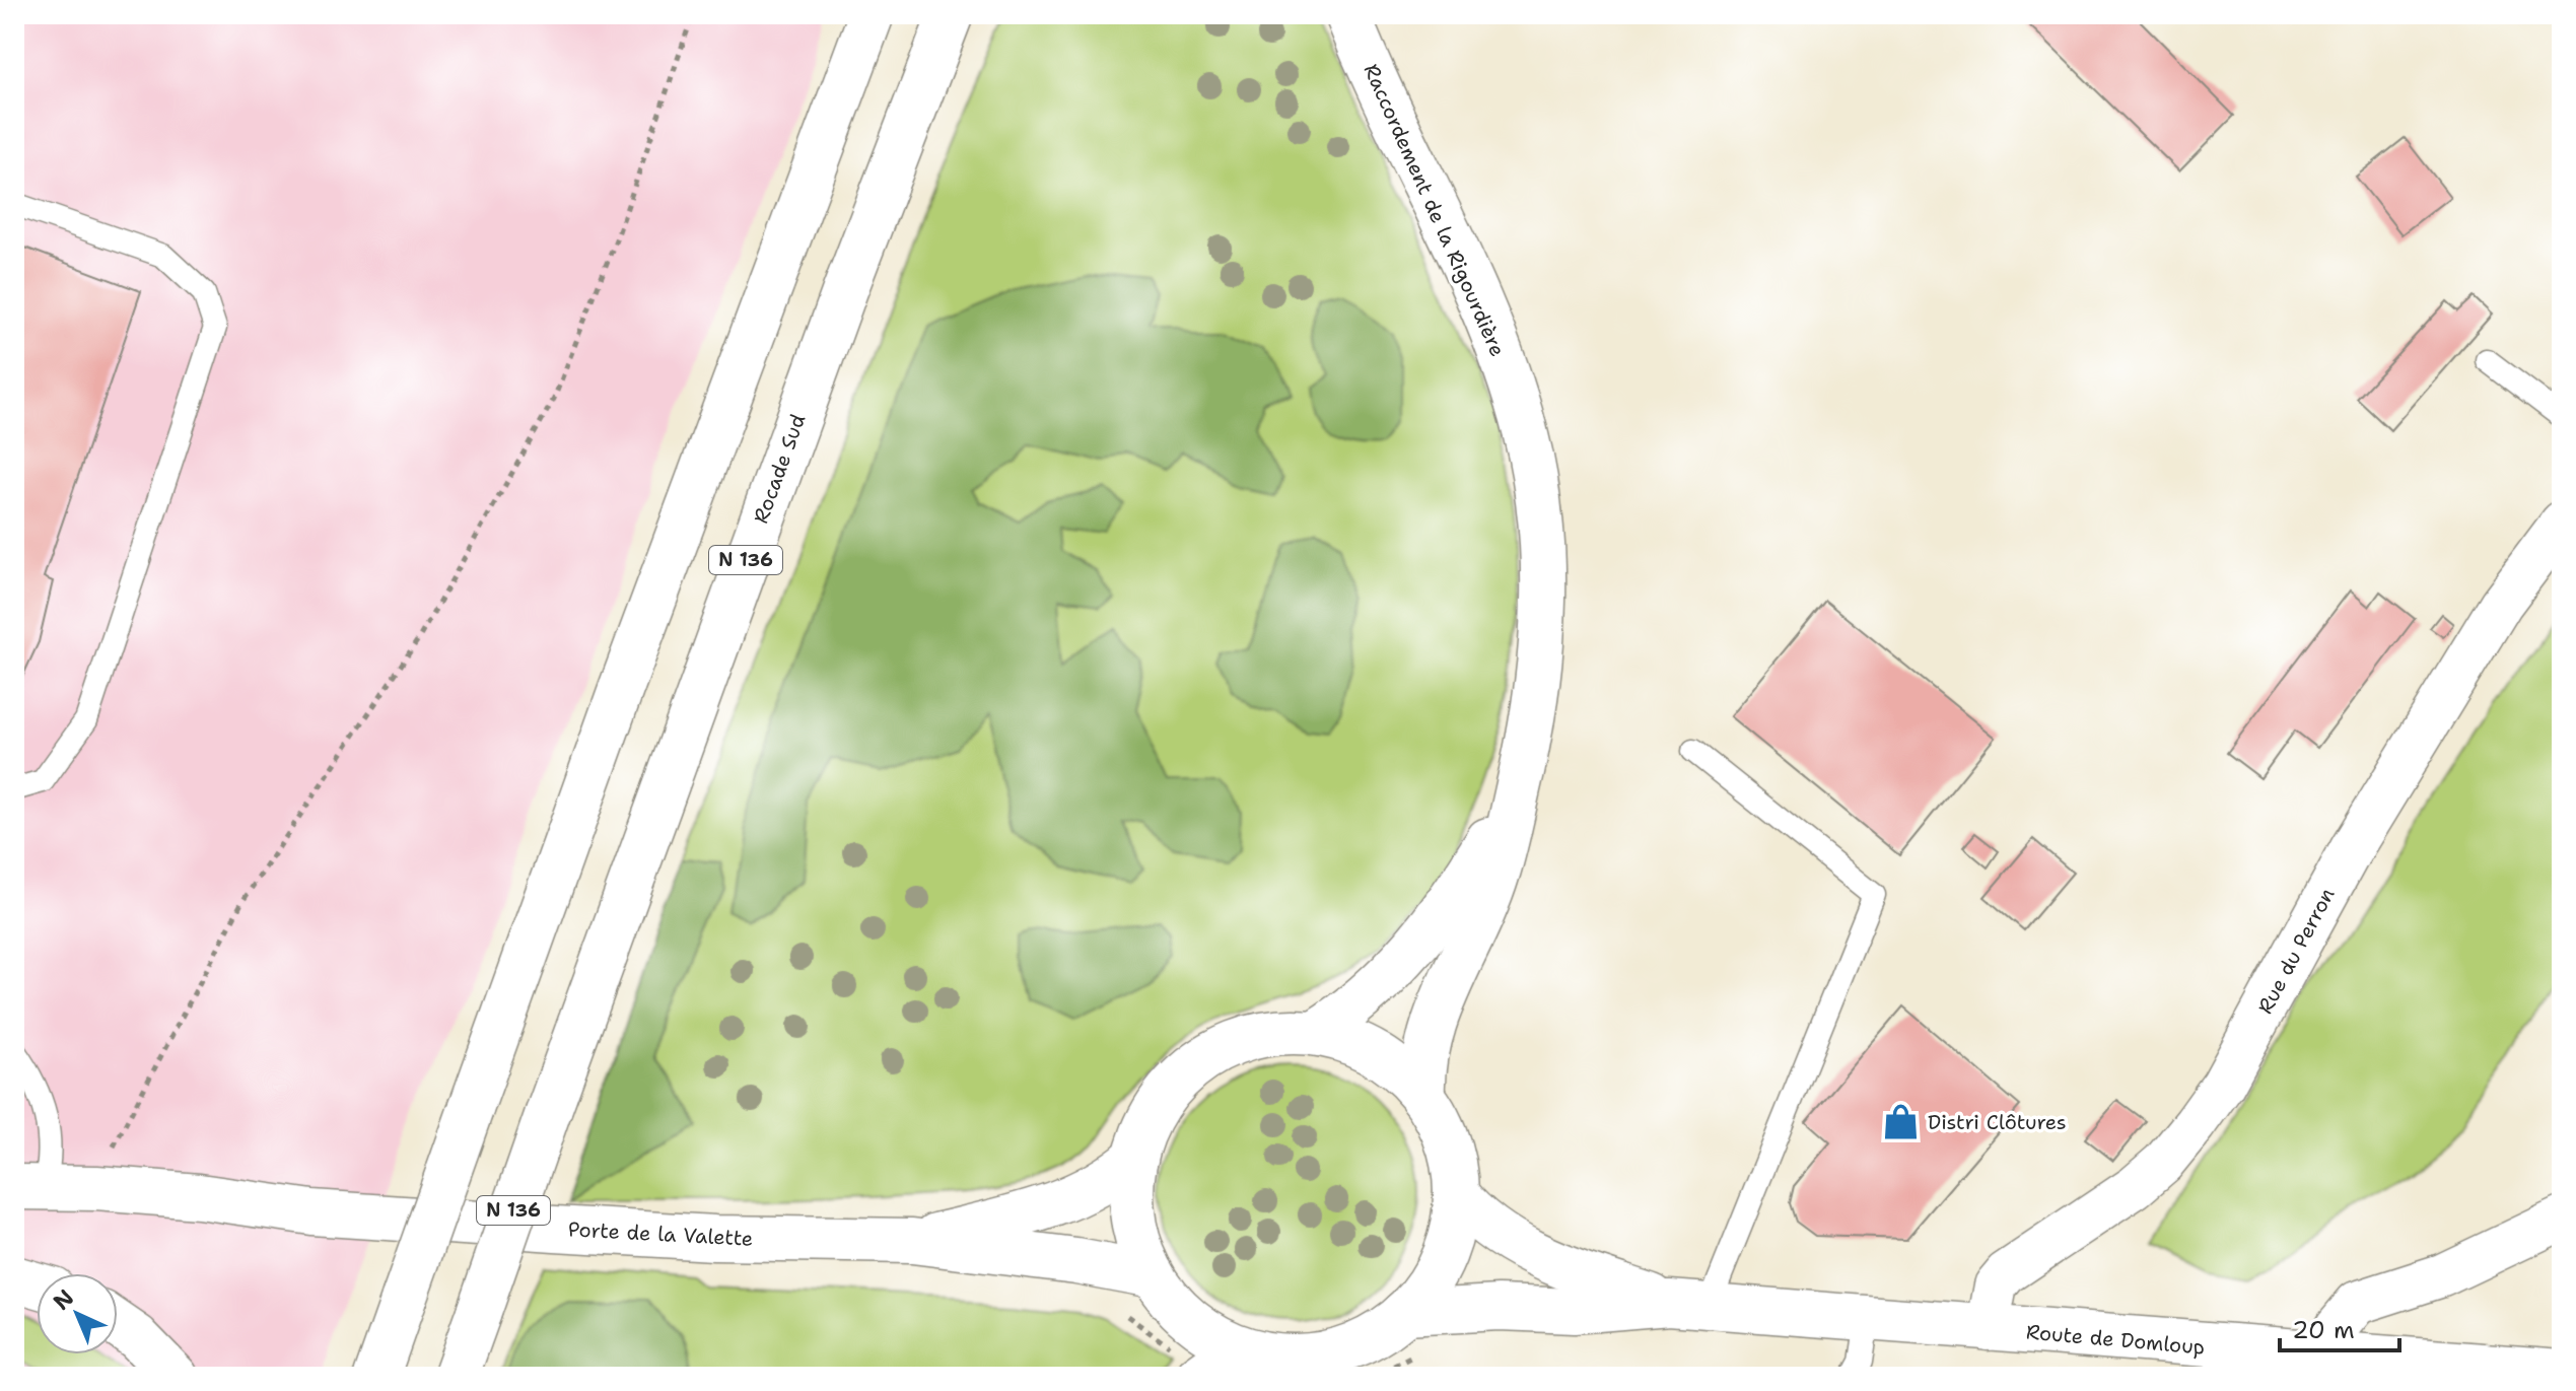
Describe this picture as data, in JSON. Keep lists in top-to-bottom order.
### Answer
{
  "streets": {
    "main road": [
      "Raccordement de la Rigourdière",
      "Rocade Sud",
      "N 136",
      "Porte de la Valette",
      "Route de Domloup"
    ],
    "street": ["Rue du Perron"]
  },
  "crossings": [
    ["Rue du Perron", "Route de Domloup"]
  ],
  "places": {
    "shop": ["Distri Clôtures"]
  },
  "scale_bar": "20 m",
  "north": "top left"
}
